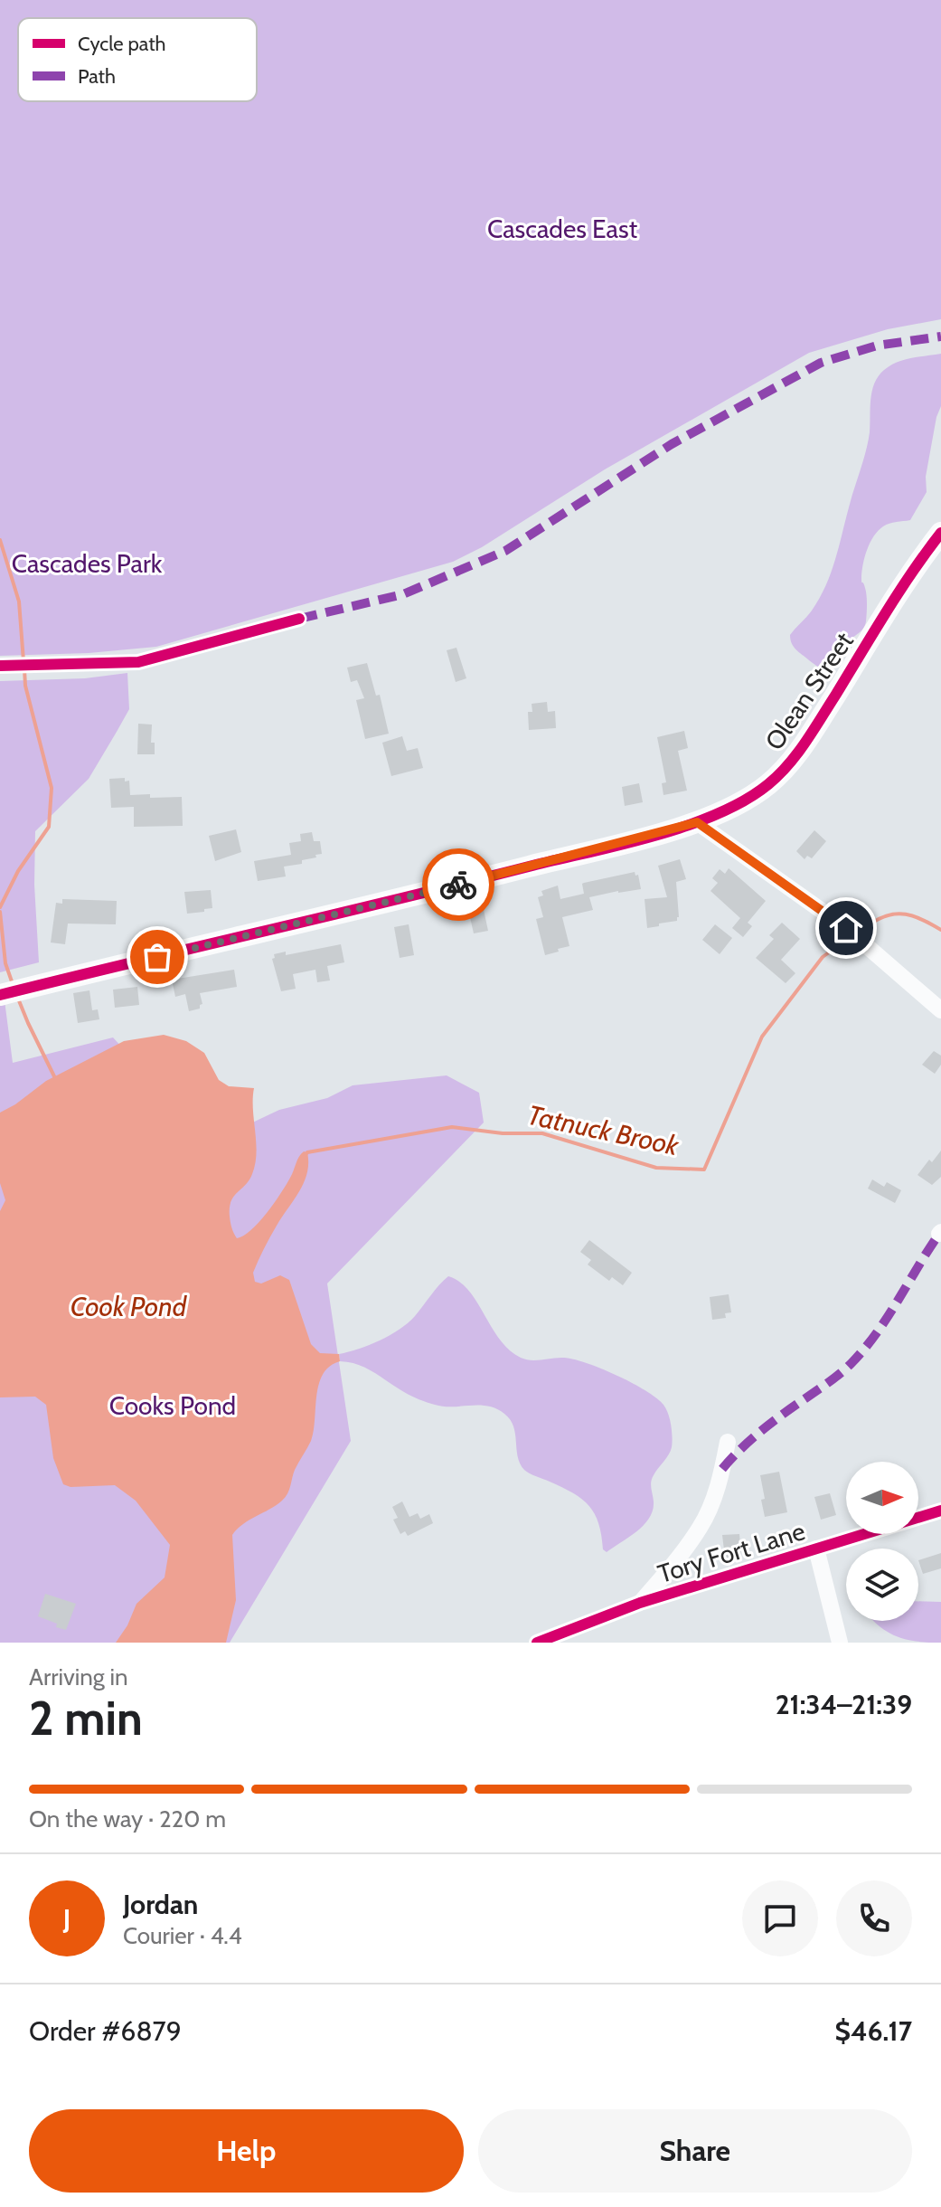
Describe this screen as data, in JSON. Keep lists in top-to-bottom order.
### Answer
{
  "streets": {
    "street": ["Olean Street", "Tory Fort Lane"]
  },
  "water": ["Tatnuck Brook", "Cook Pond"],
  "parks": ["Cascades East", "Cascades Park", "Cooks Pond"],
  "legend": ["Cycle path", "Path"],
  "north": "right",
  "page": {
    "heading": ["2 min", "Arriving in", "21:34–21:39"],
    "panel": [
      "Jordan",
      "Courier · 4.4",
      "Order #6879",
      "$46.17"
    ],
    "bar": "On the way · 220 m",
    "round": "J",
    "buttons": ["Help", "Share"]
  }
}
